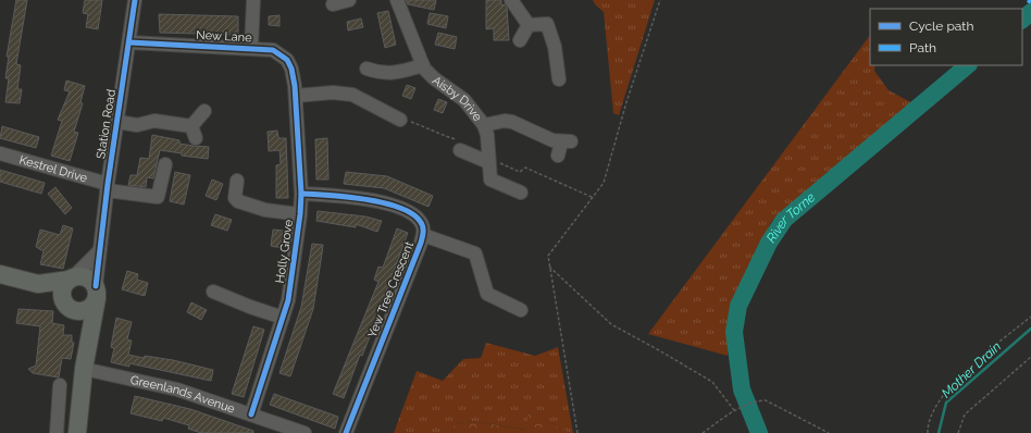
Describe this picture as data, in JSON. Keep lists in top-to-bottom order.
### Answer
{
  "streets": {
    "street": [
      "New Lane",
      "Aisby Drive",
      "Station Road",
      "Kestrel Drive",
      "Holly Grove",
      "Yew Tree Crescent",
      "Greenlands Avenue"
    ]
  },
  "crossings": [
    ["New Lane", "Station Road"],
    ["New Lane", "Holly Grove"],
    ["Station Road", "Kestrel Drive"],
    ["Holly Grove", "Yew Tree Crescent"],
    ["Holly Grove", "Greenlands Avenue"]
  ],
  "water": ["River Torne", "Mother Drain"],
  "legend": ["Cycle path", "Path"]
}
